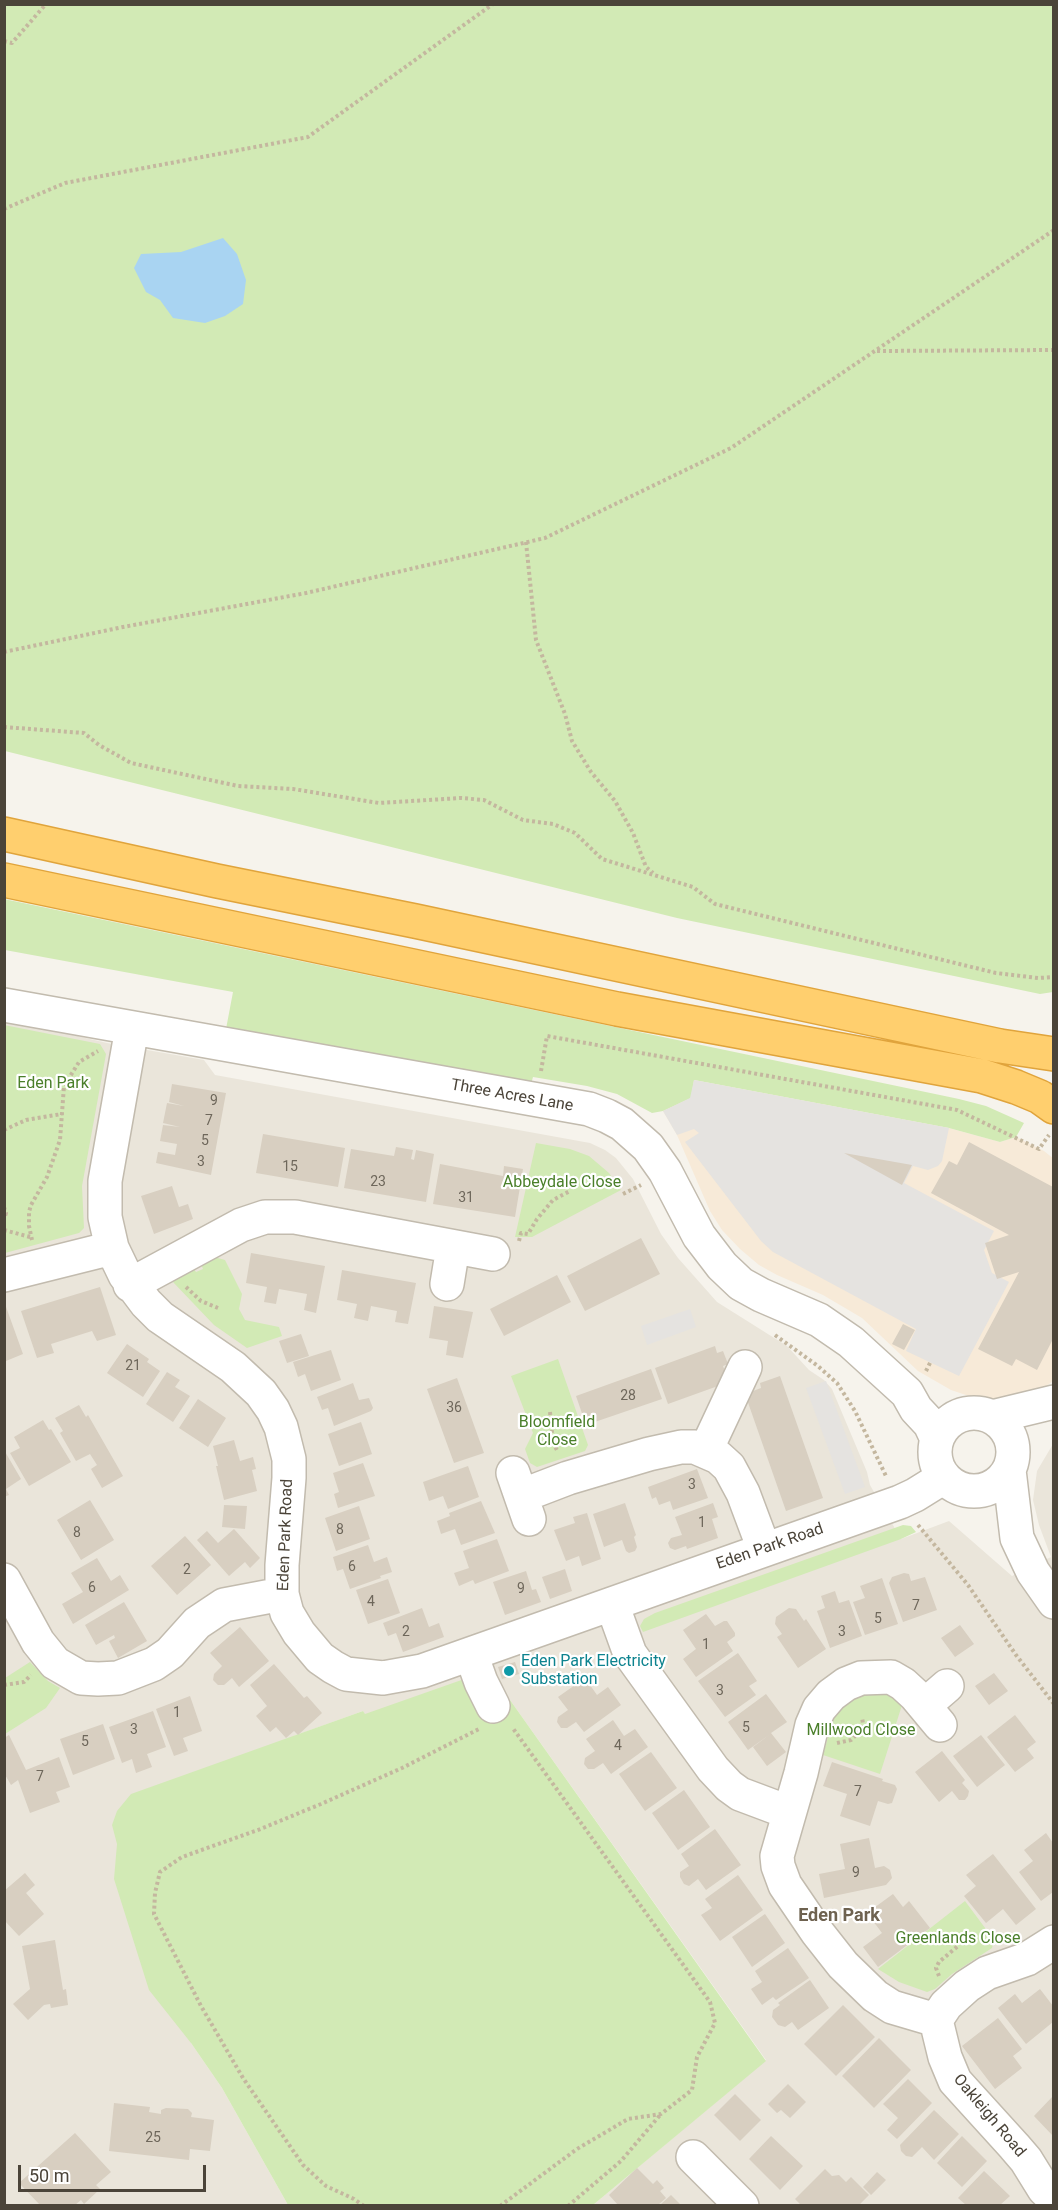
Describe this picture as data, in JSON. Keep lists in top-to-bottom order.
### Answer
{
  "streets": {
    "street": ["Three Acres Lane", "Eden Park Road", "Oakleigh Road"]
  },
  "crossings": [
    ["Three Acres Lane", "Eden Park Road"]
  ],
  "districts": ["Eden Park"],
  "parks": [
    "Eden Park",
    "Abbeydale Close",
    "Bloomfield Close",
    "Millwood Close",
    "Greenlands Close"
  ],
  "places": ["Eden Park Electricity Substation"],
  "house_numbers": [
    "9",
    "7",
    "5",
    "3",
    "15",
    "23",
    "31",
    "21",
    "28",
    "36",
    "3",
    "1",
    "8",
    "8",
    "6",
    "2",
    "6",
    "9",
    "4",
    "7",
    "5",
    "2",
    "3",
    "1",
    "3",
    "1",
    "5",
    "3",
    "5",
    "4",
    "7",
    "7",
    "9",
    "25"
  ],
  "scale_bar": "50 m"
}
